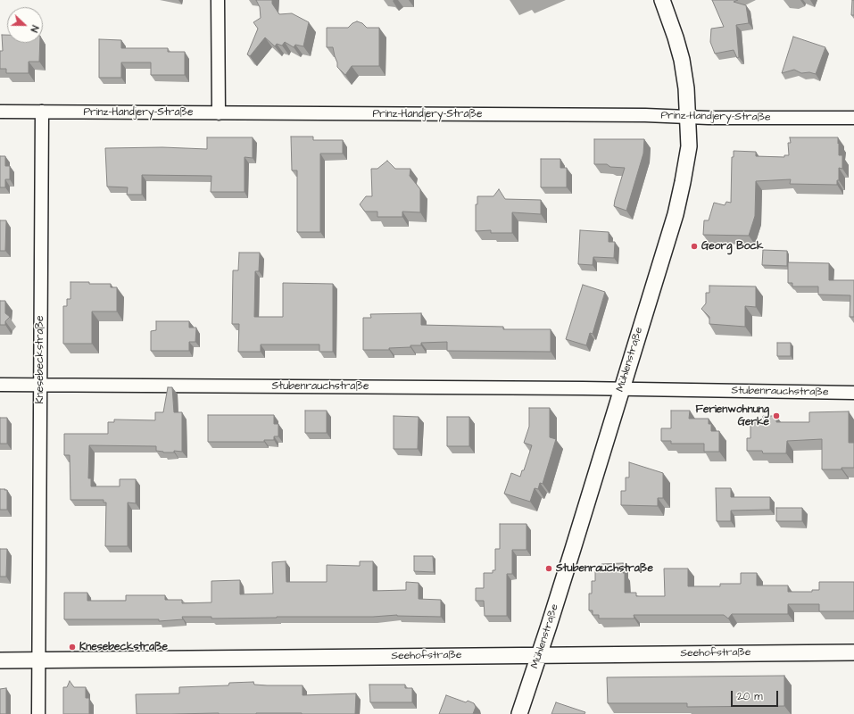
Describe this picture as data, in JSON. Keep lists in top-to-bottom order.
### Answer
{
  "streets": {
    "street": [
      "Prinz-Handjery-Straße",
      "Knesebeckstraße",
      "Mühlenstraße",
      "Stubenrauchstraße",
      "Seehofstraße"
    ]
  },
  "crossings": [
    ["Prinz-Handjery-Straße", "Knesebeckstraße"],
    ["Prinz-Handjery-Straße", "Mühlenstraße"],
    ["Knesebeckstraße", "Stubenrauchstraße"],
    ["Knesebeckstraße", "Seehofstraße"],
    ["Mühlenstraße", "Stubenrauchstraße"],
    ["Mühlenstraße", "Seehofstraße"]
  ],
  "places": [
    "Georg Bock",
    "Ferienwohnung Gerke",
    "Stubenrauchstraße",
    "Knesebeckstraße"
  ],
  "scale_bar": "20 m",
  "north": "right"
}
